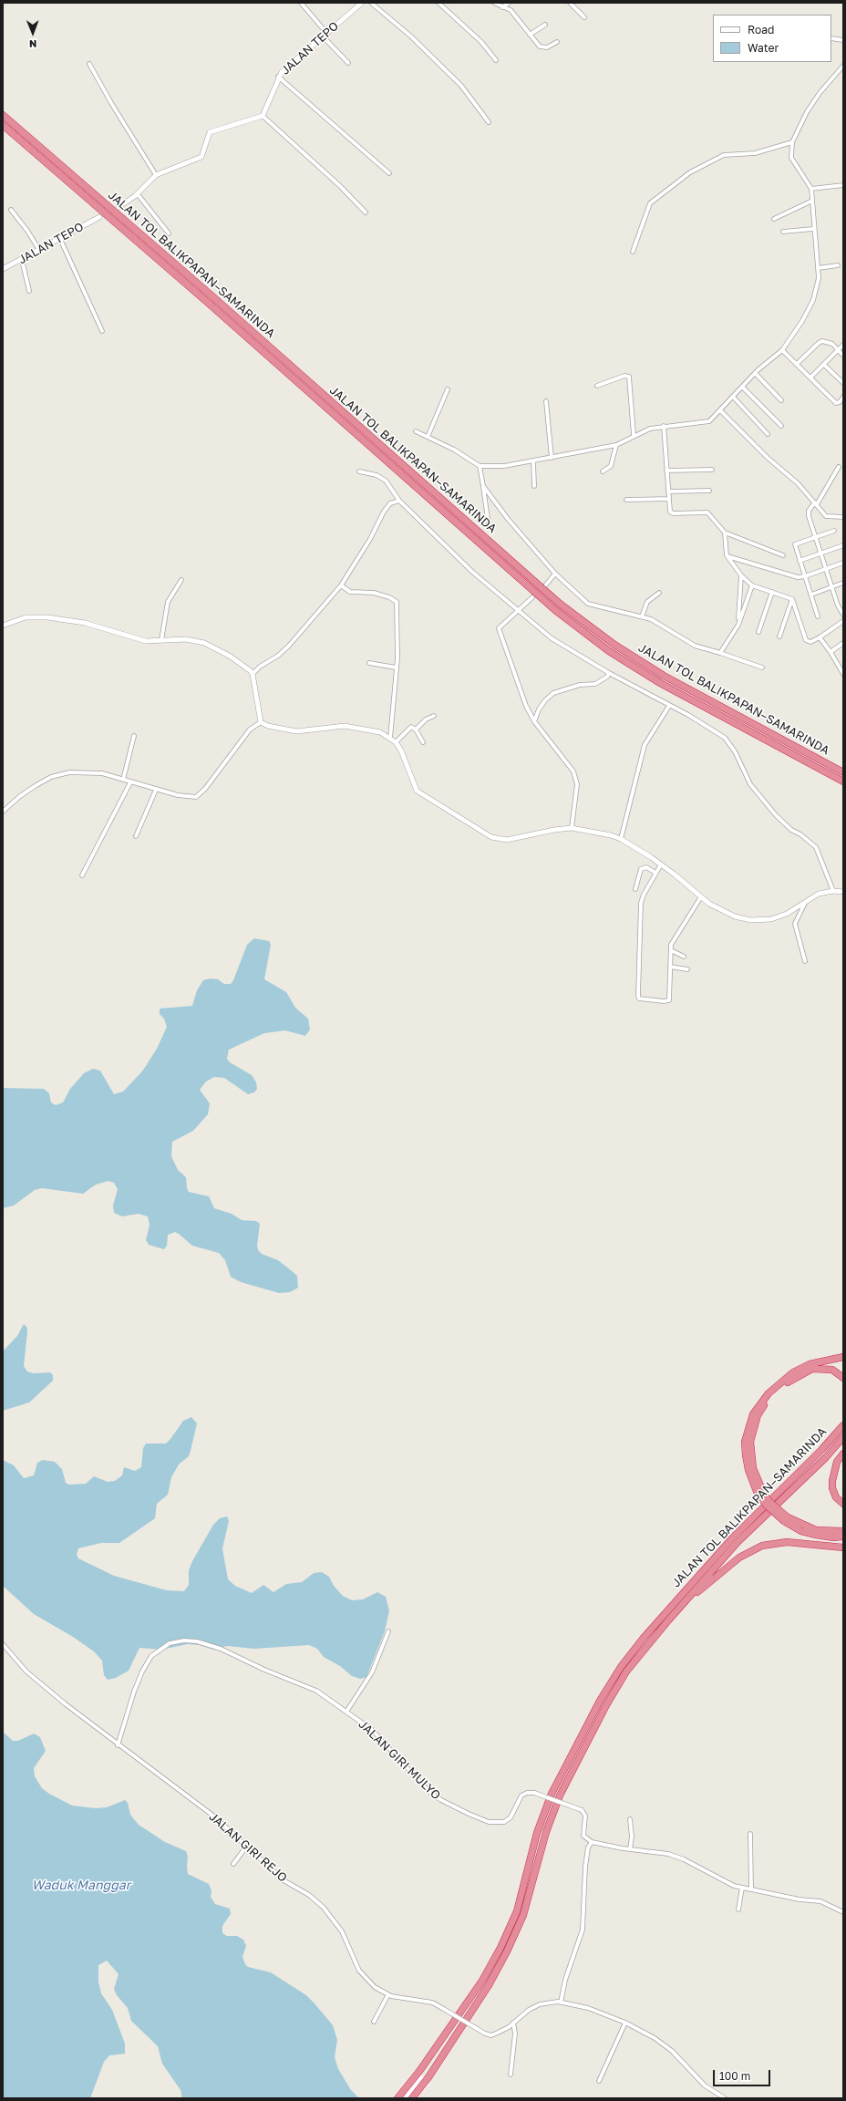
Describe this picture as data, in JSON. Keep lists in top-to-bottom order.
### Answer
{
  "streets": {
    "highway": ["JALAN TOL BALIKPAPAN–SAMARINDA"],
    "street": ["JALAN TEPO", "JALAN GIRI MULYO", "JALAN GIRI REJO"]
  },
  "crossings": [
    ["JALAN GIRI MULYO", "JALAN GIRI REJO"]
  ],
  "water": ["Waduk Manggar"],
  "legend": ["Road", "Water"],
  "scale_bar": "100 m",
  "north": "bottom"
}
